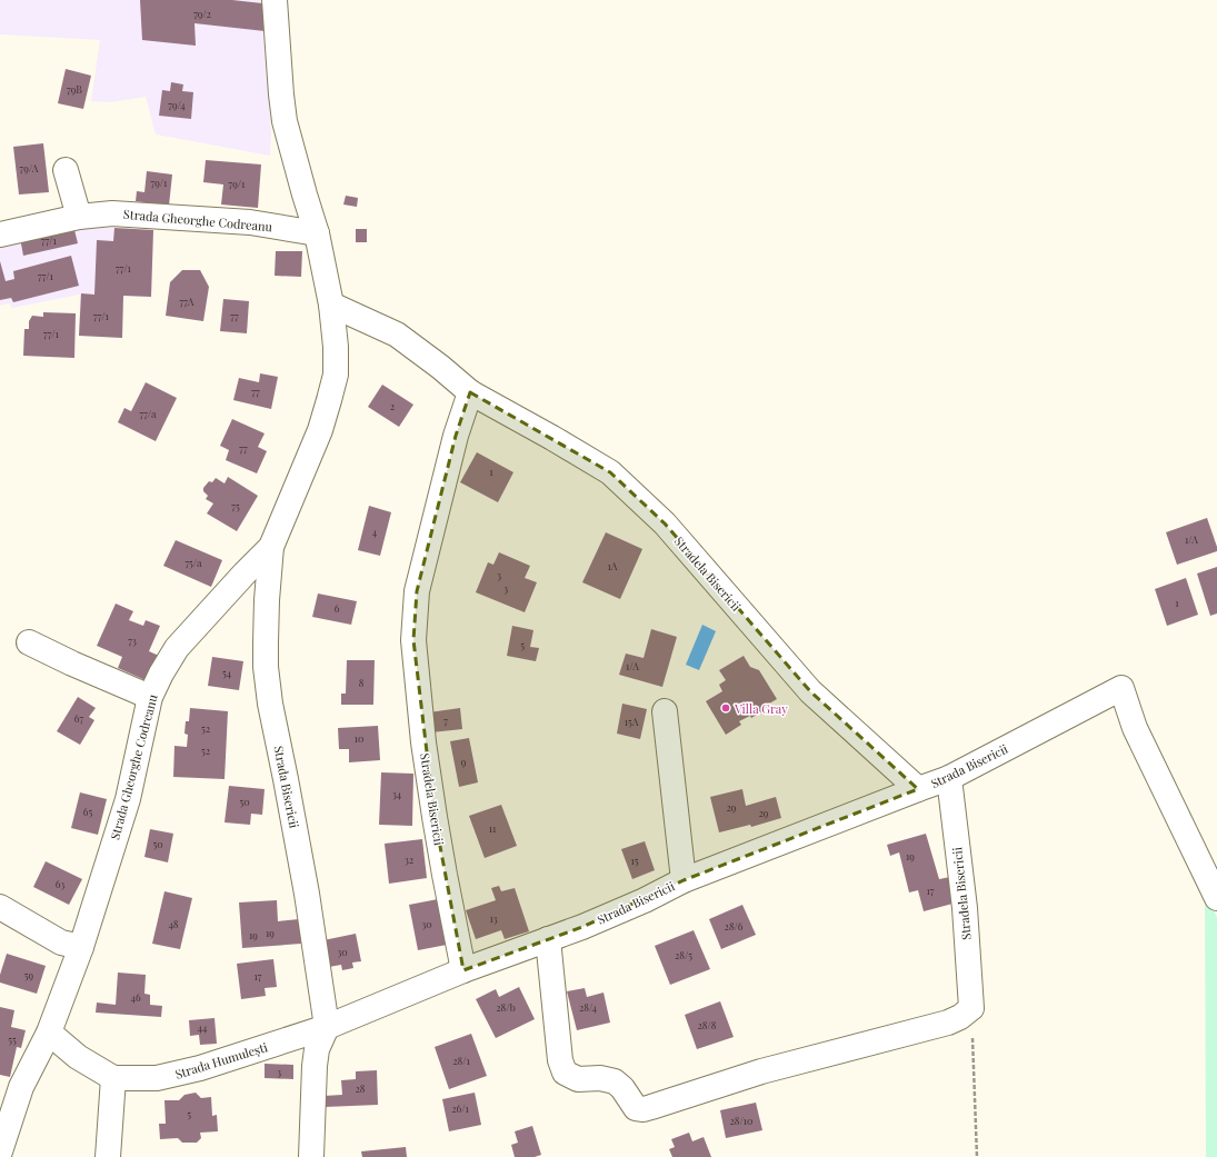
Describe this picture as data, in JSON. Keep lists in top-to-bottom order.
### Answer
{
  "streets": {
    "street": [
      "Strada Gheorghe Codreanu",
      "Stradela Bisericii",
      "Strada Bisericii",
      "Strada Humulești"
    ]
  },
  "crossings": [
    ["Strada Gheorghe Codreanu", "Stradela Bisericii"],
    ["Strada Gheorghe Codreanu", "Strada Bisericii"],
    ["Stradela Bisericii", "Strada Bisericii"],
    ["Strada Bisericii", "Strada Humulești"]
  ],
  "places": ["Villa Gray"],
  "house_numbers": [
    "79/2",
    "79B",
    "79/4",
    "79/A",
    "79/1",
    "79/1",
    "77/1",
    "77/1",
    "77/1",
    "77A",
    "77/1",
    "77",
    "77/1",
    "77",
    "2",
    "77/a",
    "77",
    "1",
    "75",
    "4",
    "1/A",
    "75/a",
    "1A",
    "3",
    "3",
    "1",
    "6",
    "73",
    "5",
    "1/A",
    "54",
    "8",
    "67",
    "7",
    "15A",
    "52",
    "10",
    "52",
    "9",
    "34",
    "50",
    "29",
    "65",
    "29",
    "11",
    "50",
    "19",
    "32",
    "15",
    "63",
    "17",
    "13",
    "48",
    "30",
    "28/6",
    "19",
    "19",
    "30",
    "28/5",
    "59",
    "17",
    "46",
    "28/b",
    "28/4",
    "28/8",
    "44",
    "55",
    "28/1",
    "3",
    "28",
    "26/1",
    "5",
    "28/10"
  ]
}
